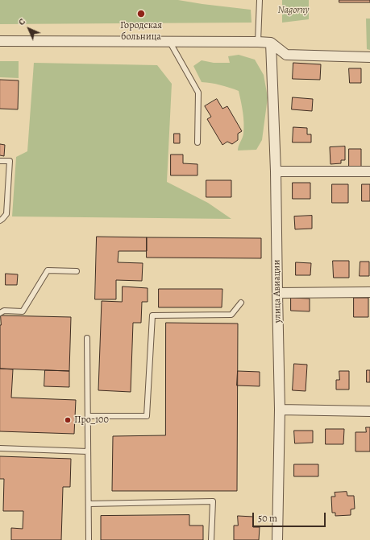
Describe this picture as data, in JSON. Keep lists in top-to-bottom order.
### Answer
{
  "streets": {
    "street": ["улица Авиации"]
  },
  "parks": ["Nagorny"],
  "places": ["Городская больница", "Про_100"],
  "scale_bar": "50 m",
  "north": "top left"
}
